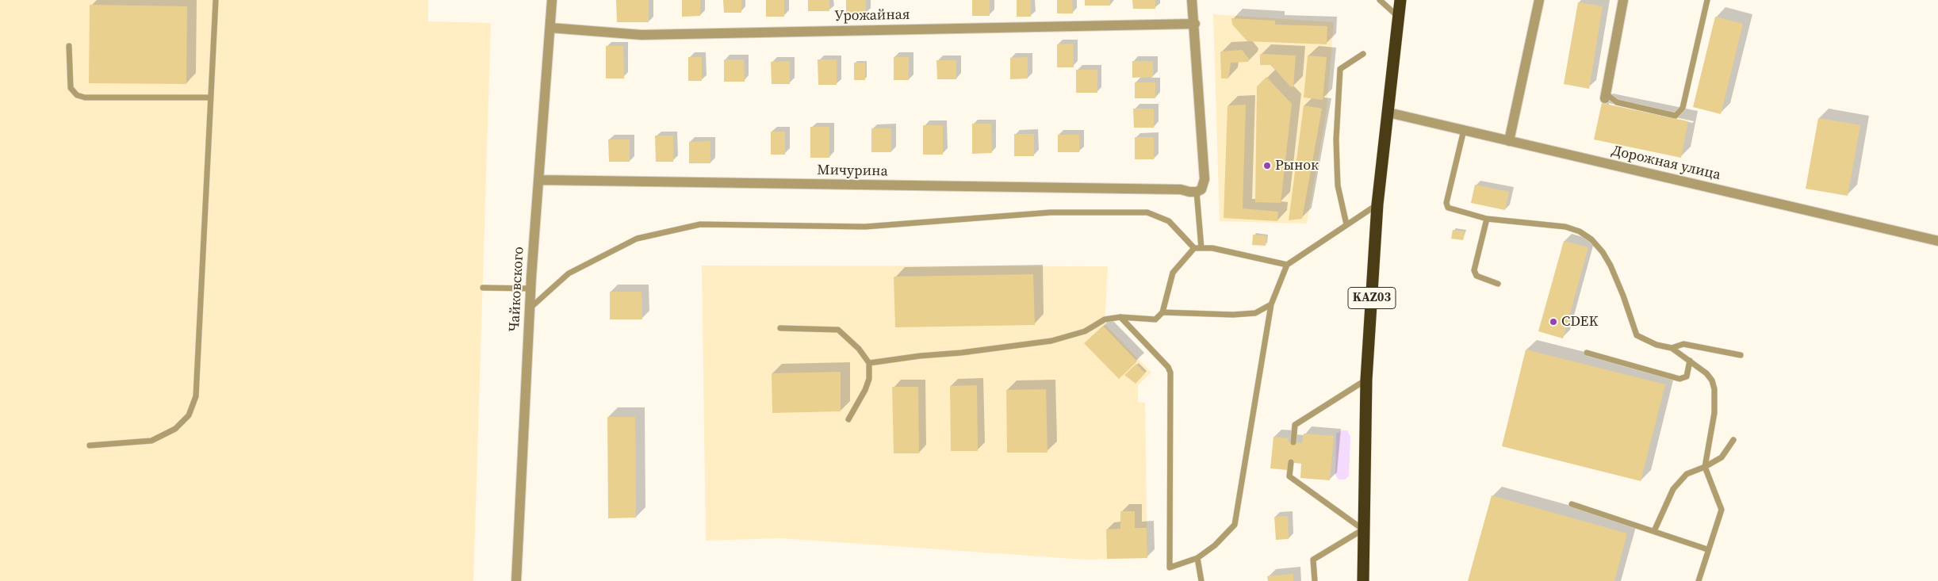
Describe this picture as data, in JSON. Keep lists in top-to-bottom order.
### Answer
{
  "streets": {
    "highway": ["KАZ03"],
    "street": [
      "Урожайная",
      "Дорожная улица",
      "Мичурина",
      "Чайковского"
    ]
  },
  "crossings": [
    ["Урожайная", "Чайковского"],
    ["Дорожная улица", "KАZ03"],
    ["Мичурина", "Чайковского"]
  ],
  "places": ["Рынок", "CDEK"]
}
